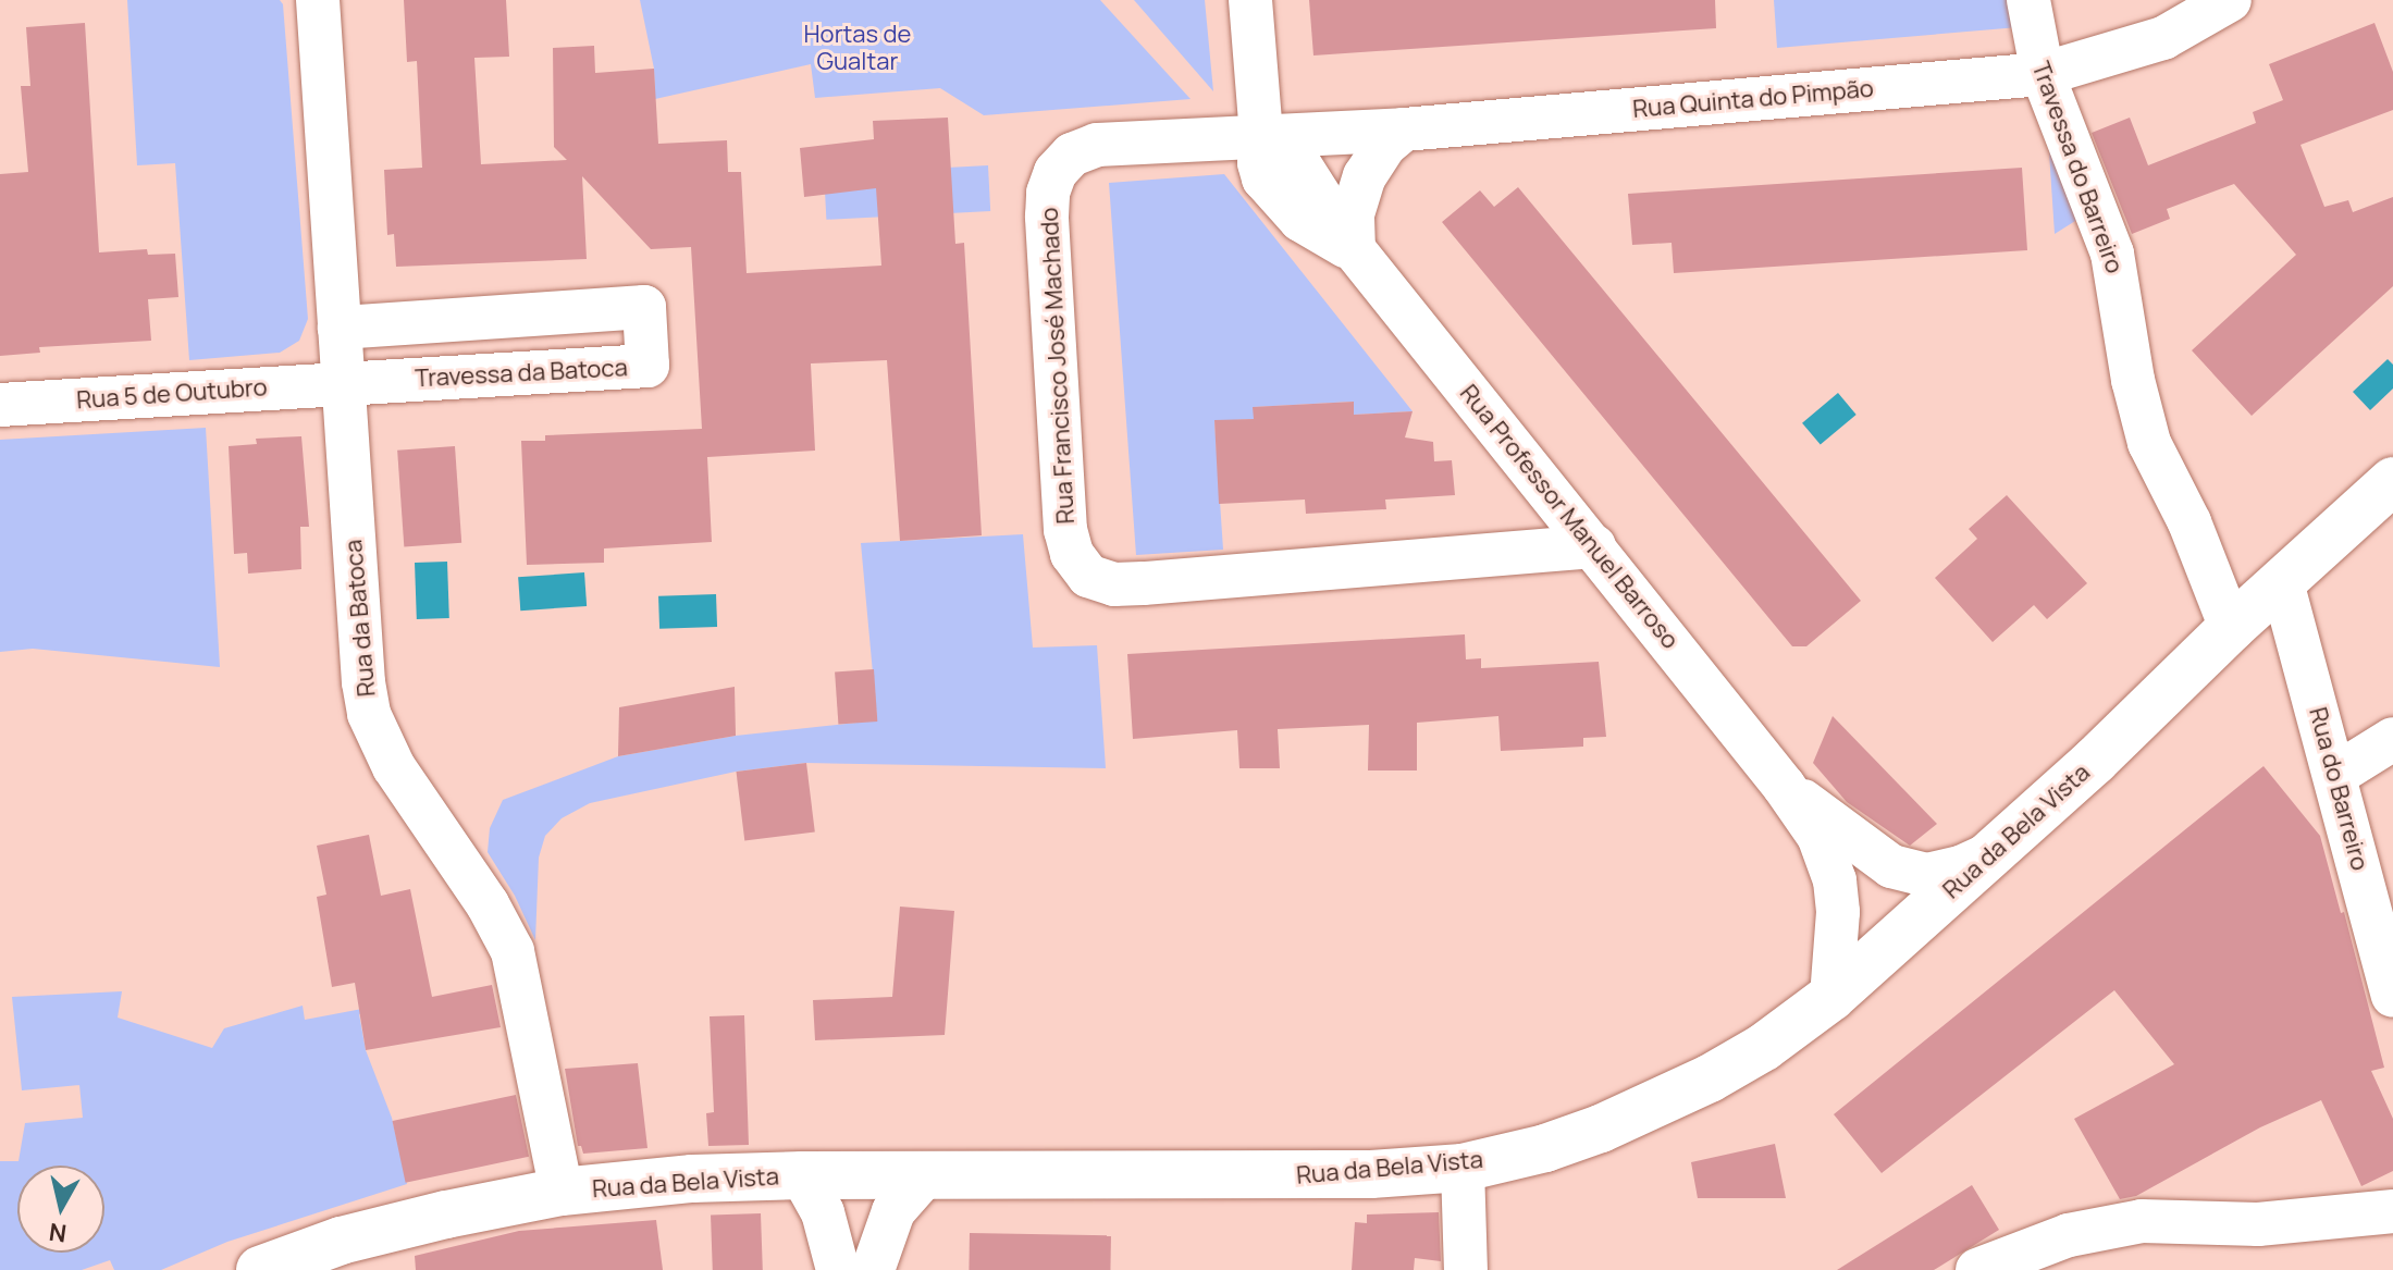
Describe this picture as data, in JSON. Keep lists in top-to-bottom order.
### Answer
{
  "streets": {
    "main road": ["Rua da Bela Vista"],
    "street": [
      "Rua Quinta do Pimpão",
      "Travessa do Barreiro",
      "Rua Francisco José Machado",
      "Travessa da Batoca",
      "Rua 5 de Outubro",
      "Rua Professor Manuel Barroso",
      "Rua da Batoca",
      "Rua do Barreiro"
    ]
  },
  "crossings": [
    ["Rua Quinta do Pimpão", "Travessa do Barreiro"],
    ["Rua Quinta do Pimpão", "Rua Francisco José Machado"],
    ["Rua Quinta do Pimpão", "Rua Professor Manuel Barroso"],
    ["Travessa do Barreiro", "Rua da Bela Vista"],
    ["Rua Francisco José Machado", "Rua Professor Manuel Barroso"],
    ["Travessa da Batoca", "Rua 5 de Outubro"],
    ["Travessa da Batoca", "Rua da Batoca"],
    ["Rua 5 de Outubro", "Rua da Batoca"],
    ["Rua da Batoca", "Rua da Bela Vista"],
    ["Rua do Barreiro", "Rua da Bela Vista"]
  ],
  "parks": ["Hortas de Gualtar"],
  "north": "bottom"
}
